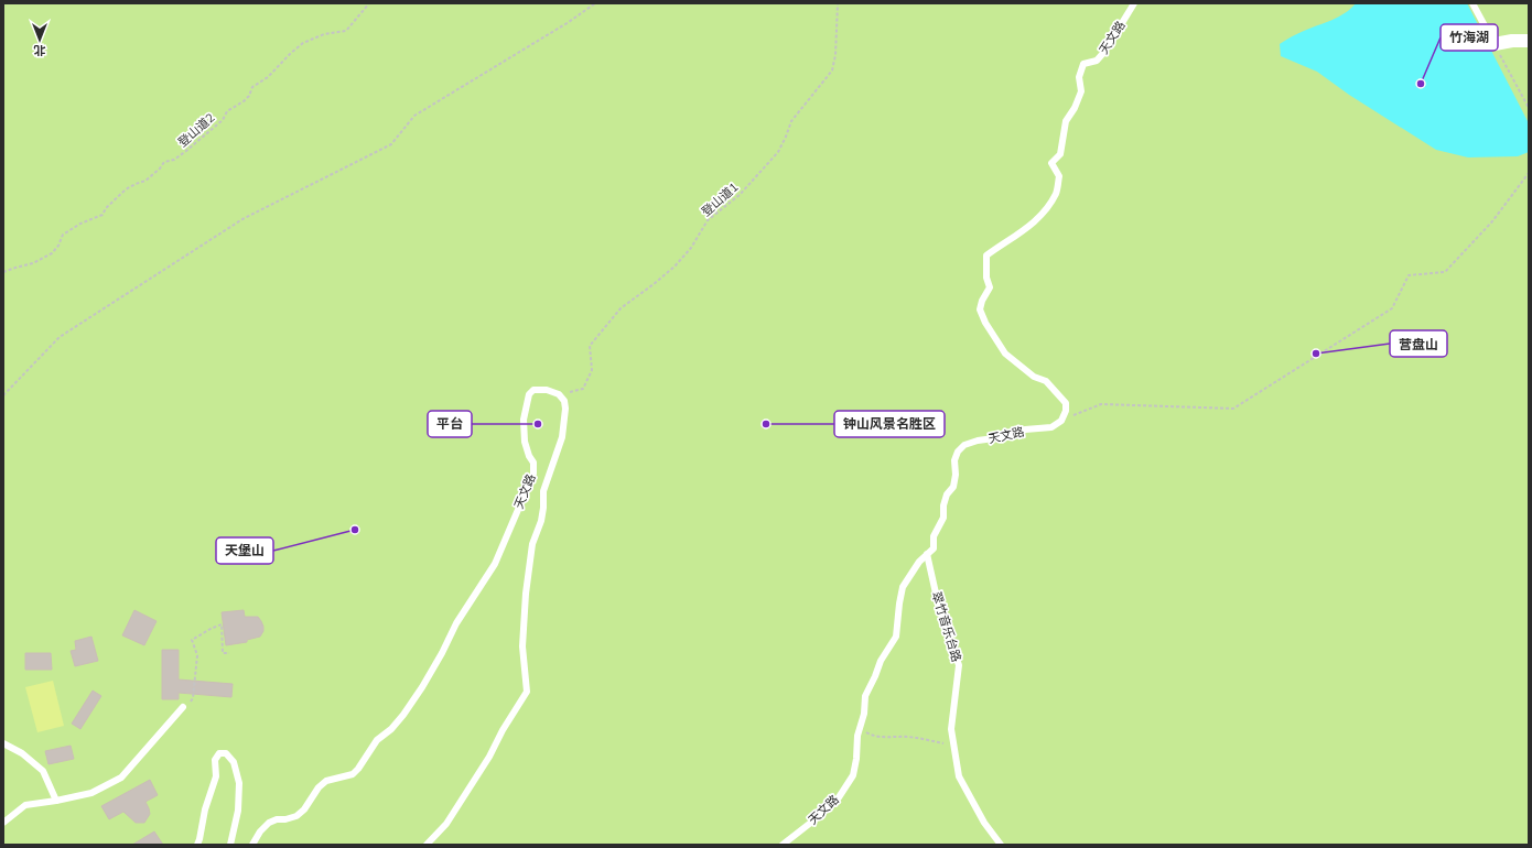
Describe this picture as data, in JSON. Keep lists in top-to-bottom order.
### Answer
{
  "streets": {
    "lane": ["天文路", "翠竹音乐台路"],
    "path": ["登山道2", "登山道1"]
  },
  "crossings": [
    ["天文路", "登山道1"],
    ["天文路", "翠竹音乐台路"]
  ],
  "places": [
    "竹海湖",
    "营盘山",
    "平台",
    "钟山风景名胜区",
    "天堡山"
  ],
  "north": "bottom"
}
